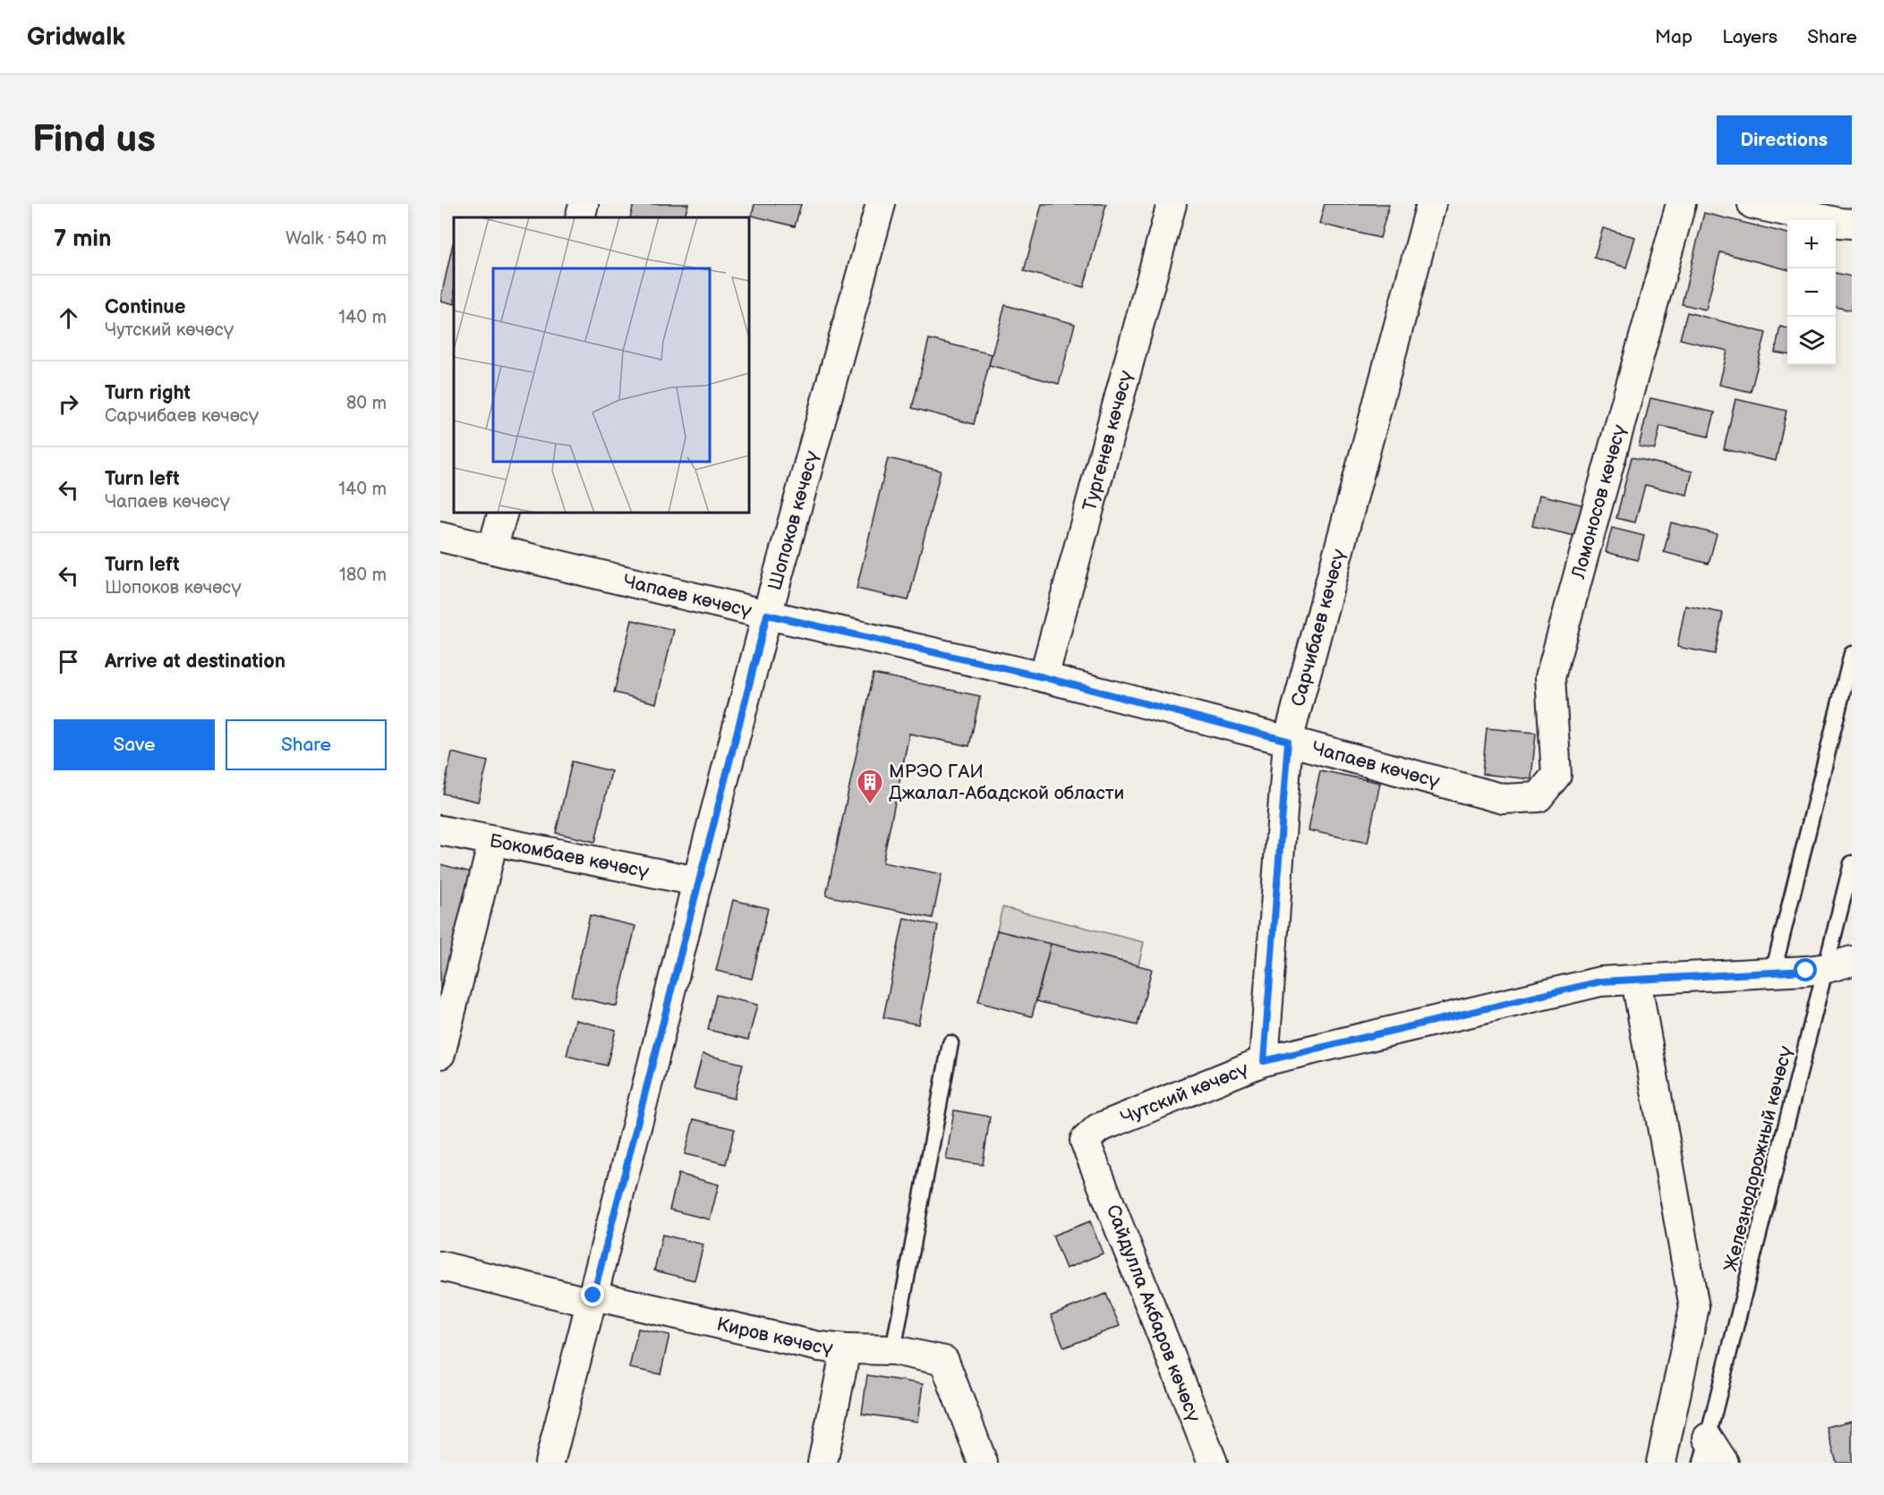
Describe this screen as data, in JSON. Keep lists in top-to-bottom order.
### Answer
{
  "streets": {
    "street": [
      "Тургенев көчөсү",
      "Ломоносов көчөсү",
      "Шопоков көчөсү",
      "Чапаев көчөсү",
      "Сарчибаев көчөсү",
      "Бокомбаев көчөсү",
      "Чутский көчөсү",
      "Сайдулла Акбаров көчөсү",
      "Киров көчөсү"
    ],
    "lane": ["Железнодорожный көчөсү"]
  },
  "crossings": [
    ["Тургенев көчөсү", "Чапаев көчөсү"],
    ["Ломоносов көчөсү", "Чапаев көчөсү"],
    ["Шопоков көчөсү", "Чапаев көчөсү"],
    ["Шопоков көчөсү", "Бокомбаев көчөсү"],
    ["Шопоков көчөсү", "Киров көчөсү"],
    ["Чапаев көчөсү", "Сарчибаев көчөсү"],
    ["Сарчибаев көчөсү", "Чутский көчөсү"],
    ["Чутский көчөсү", "Железнодорожный көчөсү"],
    ["Чутский көчөсү", "Сайдулла Акбаров көчөсү"]
  ],
  "places": {
    "building": ["МРЭО ГАИ Джалал-Абадской области"]
  },
  "page": {
    "header": "Gridwalk",
    "nav": ["Map", "Layers", "Share"],
    "buttons": [
      "Directions",
      ["Save", "Share"]
    ],
    "title": "Find us",
    "heading": ["7 min", "Walk · 540 m"],
    "map_buttons": ["+", "−"],
    "list": [
      ["Continue", "Чутский көчөсү", "140 m"],
      ["Turn right", "Сарчибаев көчөсү", "80 m"],
      ["Turn left", "Чапаев көчөсү", "140 m"],
      ["Turn left", "Шопоков көчөсү", "180 m"],
      "Arrive at destination"
    ]
  }
}
